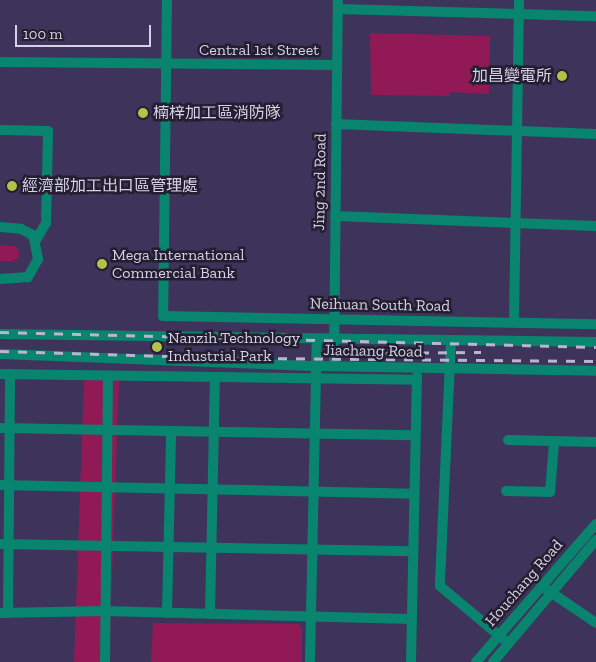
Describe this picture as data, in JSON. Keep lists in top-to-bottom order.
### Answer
{
  "streets": {
    "street": [
      "Central 1st Street",
      "Jing 2nd Road",
      "Neihuan South Road",
      "Jiachang Road",
      "Houchang Road"
    ]
  },
  "crossings": [
    ["Central 1st Street", "Jing 2nd Road"],
    ["Central 1st Street", "Neihuan South Road"],
    ["Jing 2nd Road", "Neihuan South Road"],
    ["Jing 2nd Road", "Jiachang Road"]
  ],
  "places": [
    "加昌變電所",
    "楠梓加工區消防隊",
    "經濟部加工出口區管理處",
    "Mega International Commercial Bank",
    "Nanzih Technology Industrial Park"
  ],
  "scale_bar": "100 m"
}
